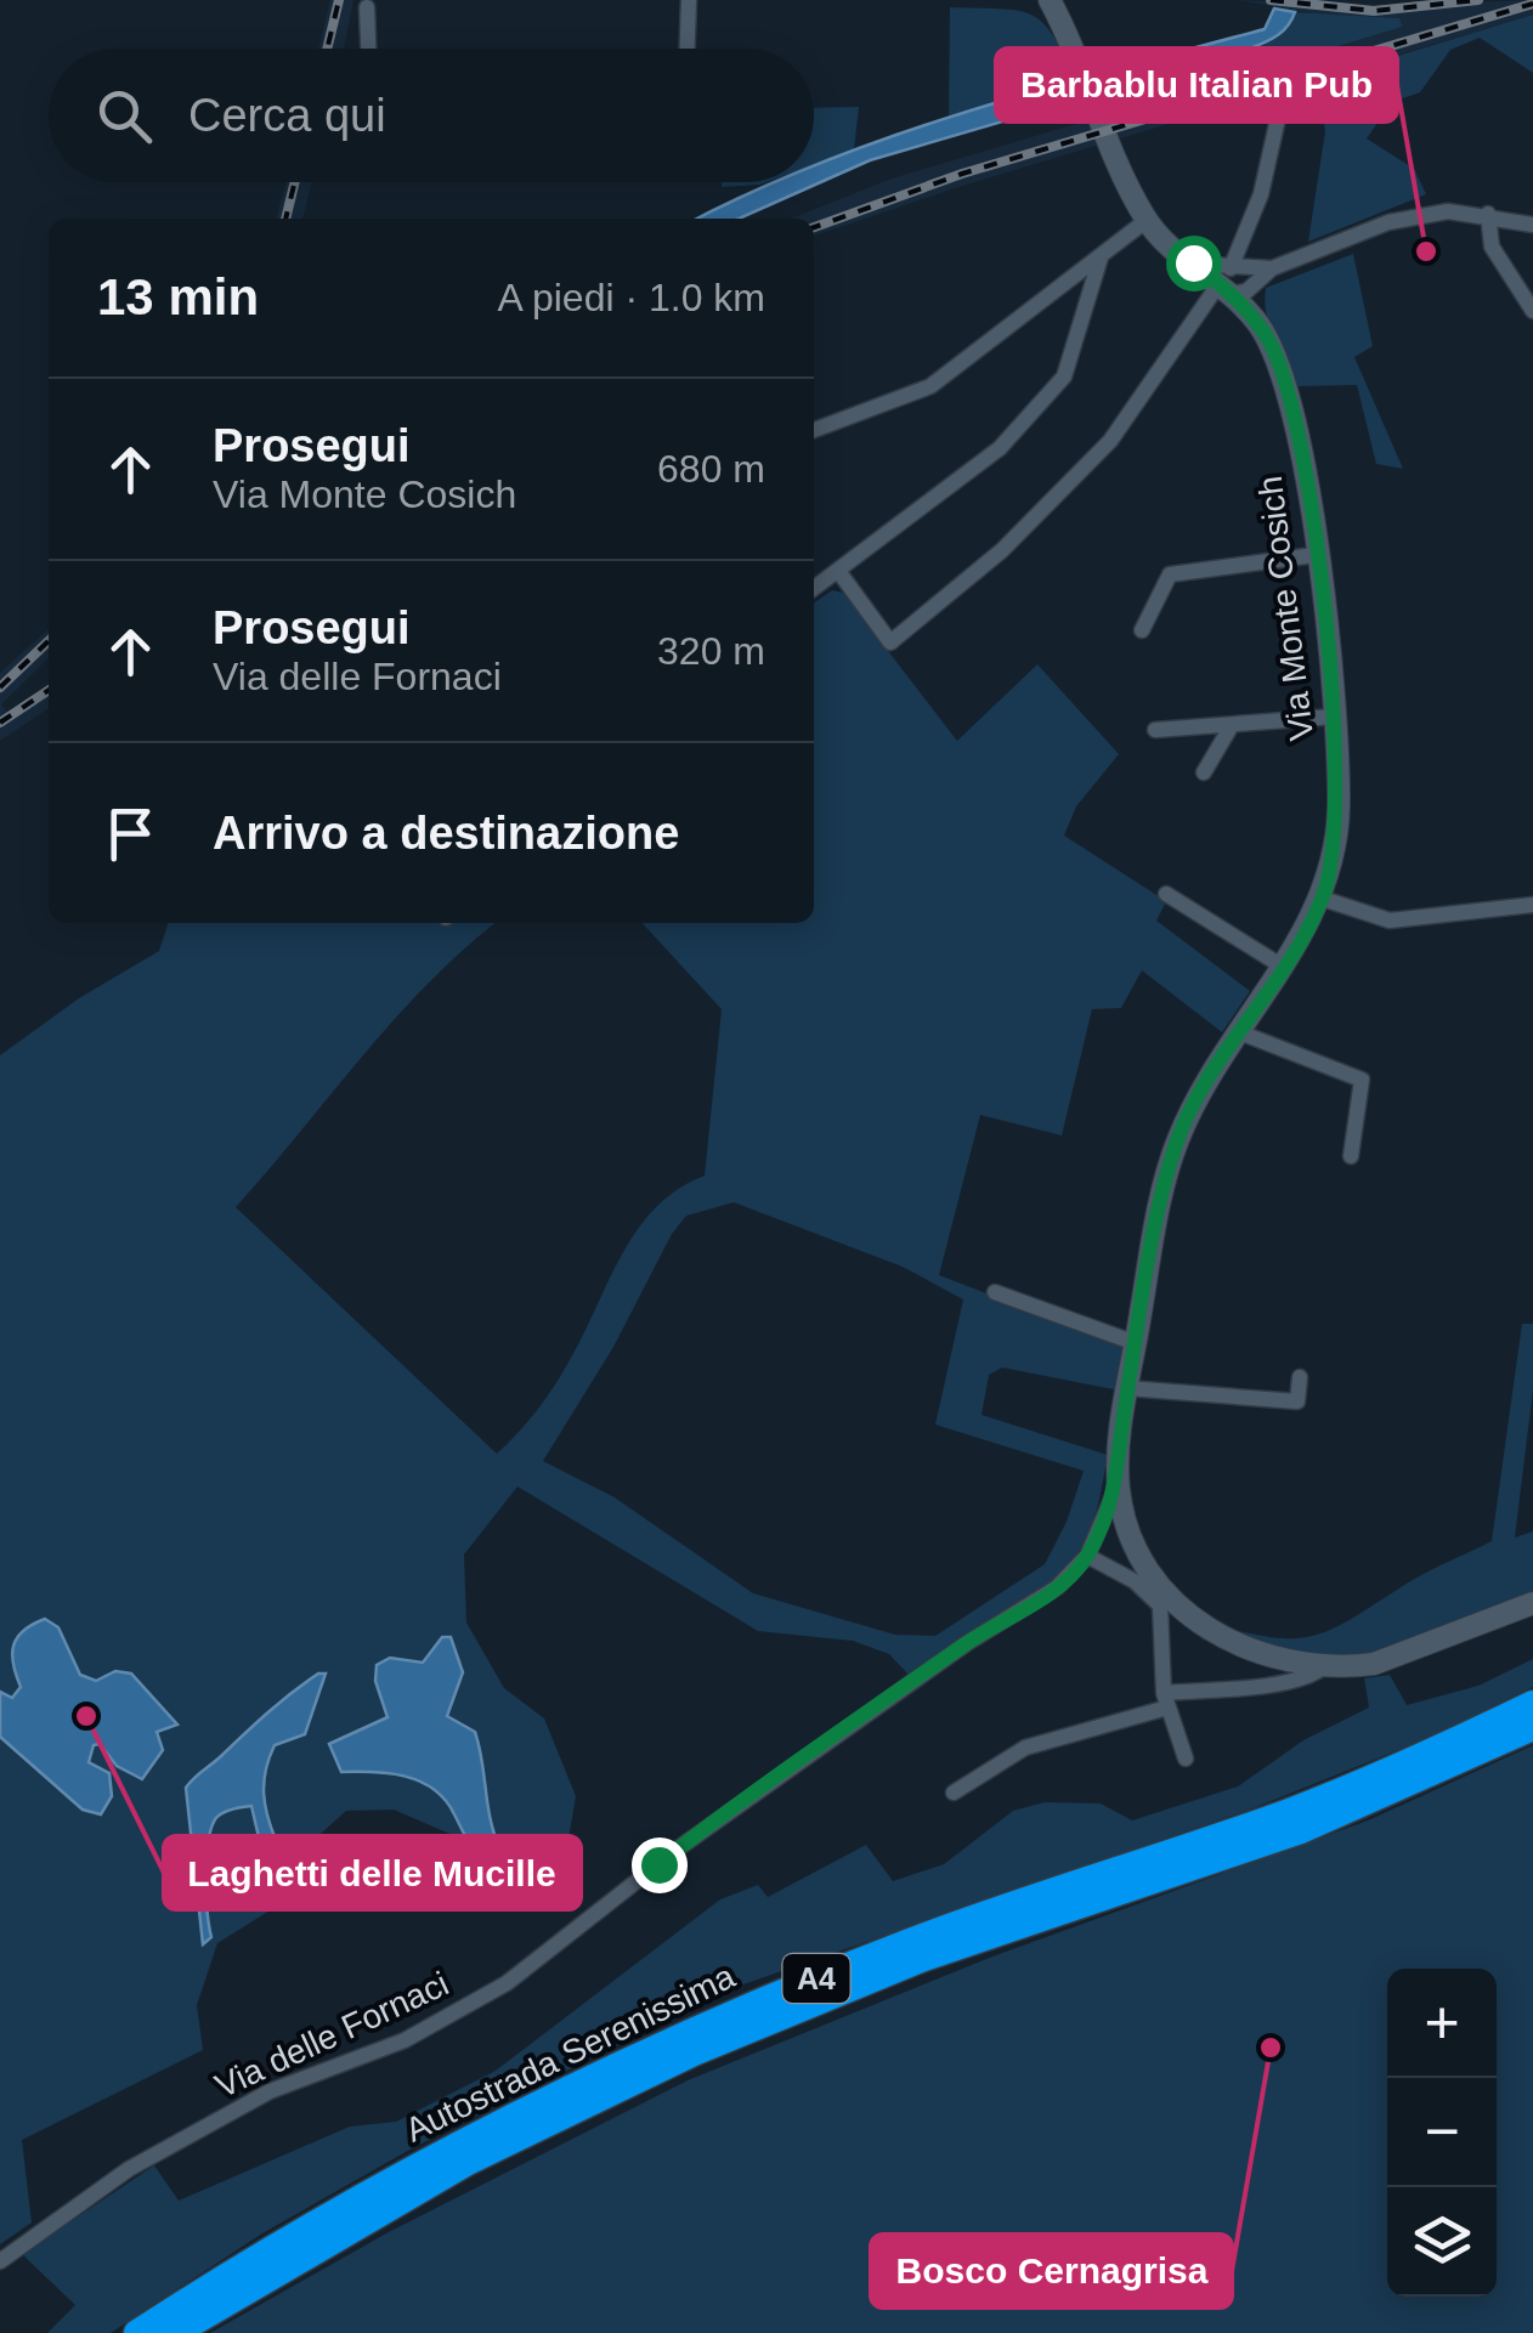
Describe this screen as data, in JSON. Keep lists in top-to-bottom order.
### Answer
{
  "streets": {
    "highway": ["A4", "Autostrada Serenissima"],
    "street": ["Via Monte Cosich", "Via delle Fornaci"]
  },
  "crossings": [
    ["Via Monte Cosich", "Via delle Fornaci"]
  ],
  "places": ["Barbablu Italian Pub", "Laghetti delle Mucille", "Bosco Cernagrisa"],
  "page": {
    "search": "Cerca qui",
    "heading": ["13 min", "A piedi · 1.0 km"],
    "list": [
      ["Prosegui", "Via Monte Cosich", "680 m"],
      ["Prosegui", "Via delle Fornaci", "320 m"],
      "Arrivo a destinazione"
    ],
    "map_buttons": ["+", "−"]
  }
}
